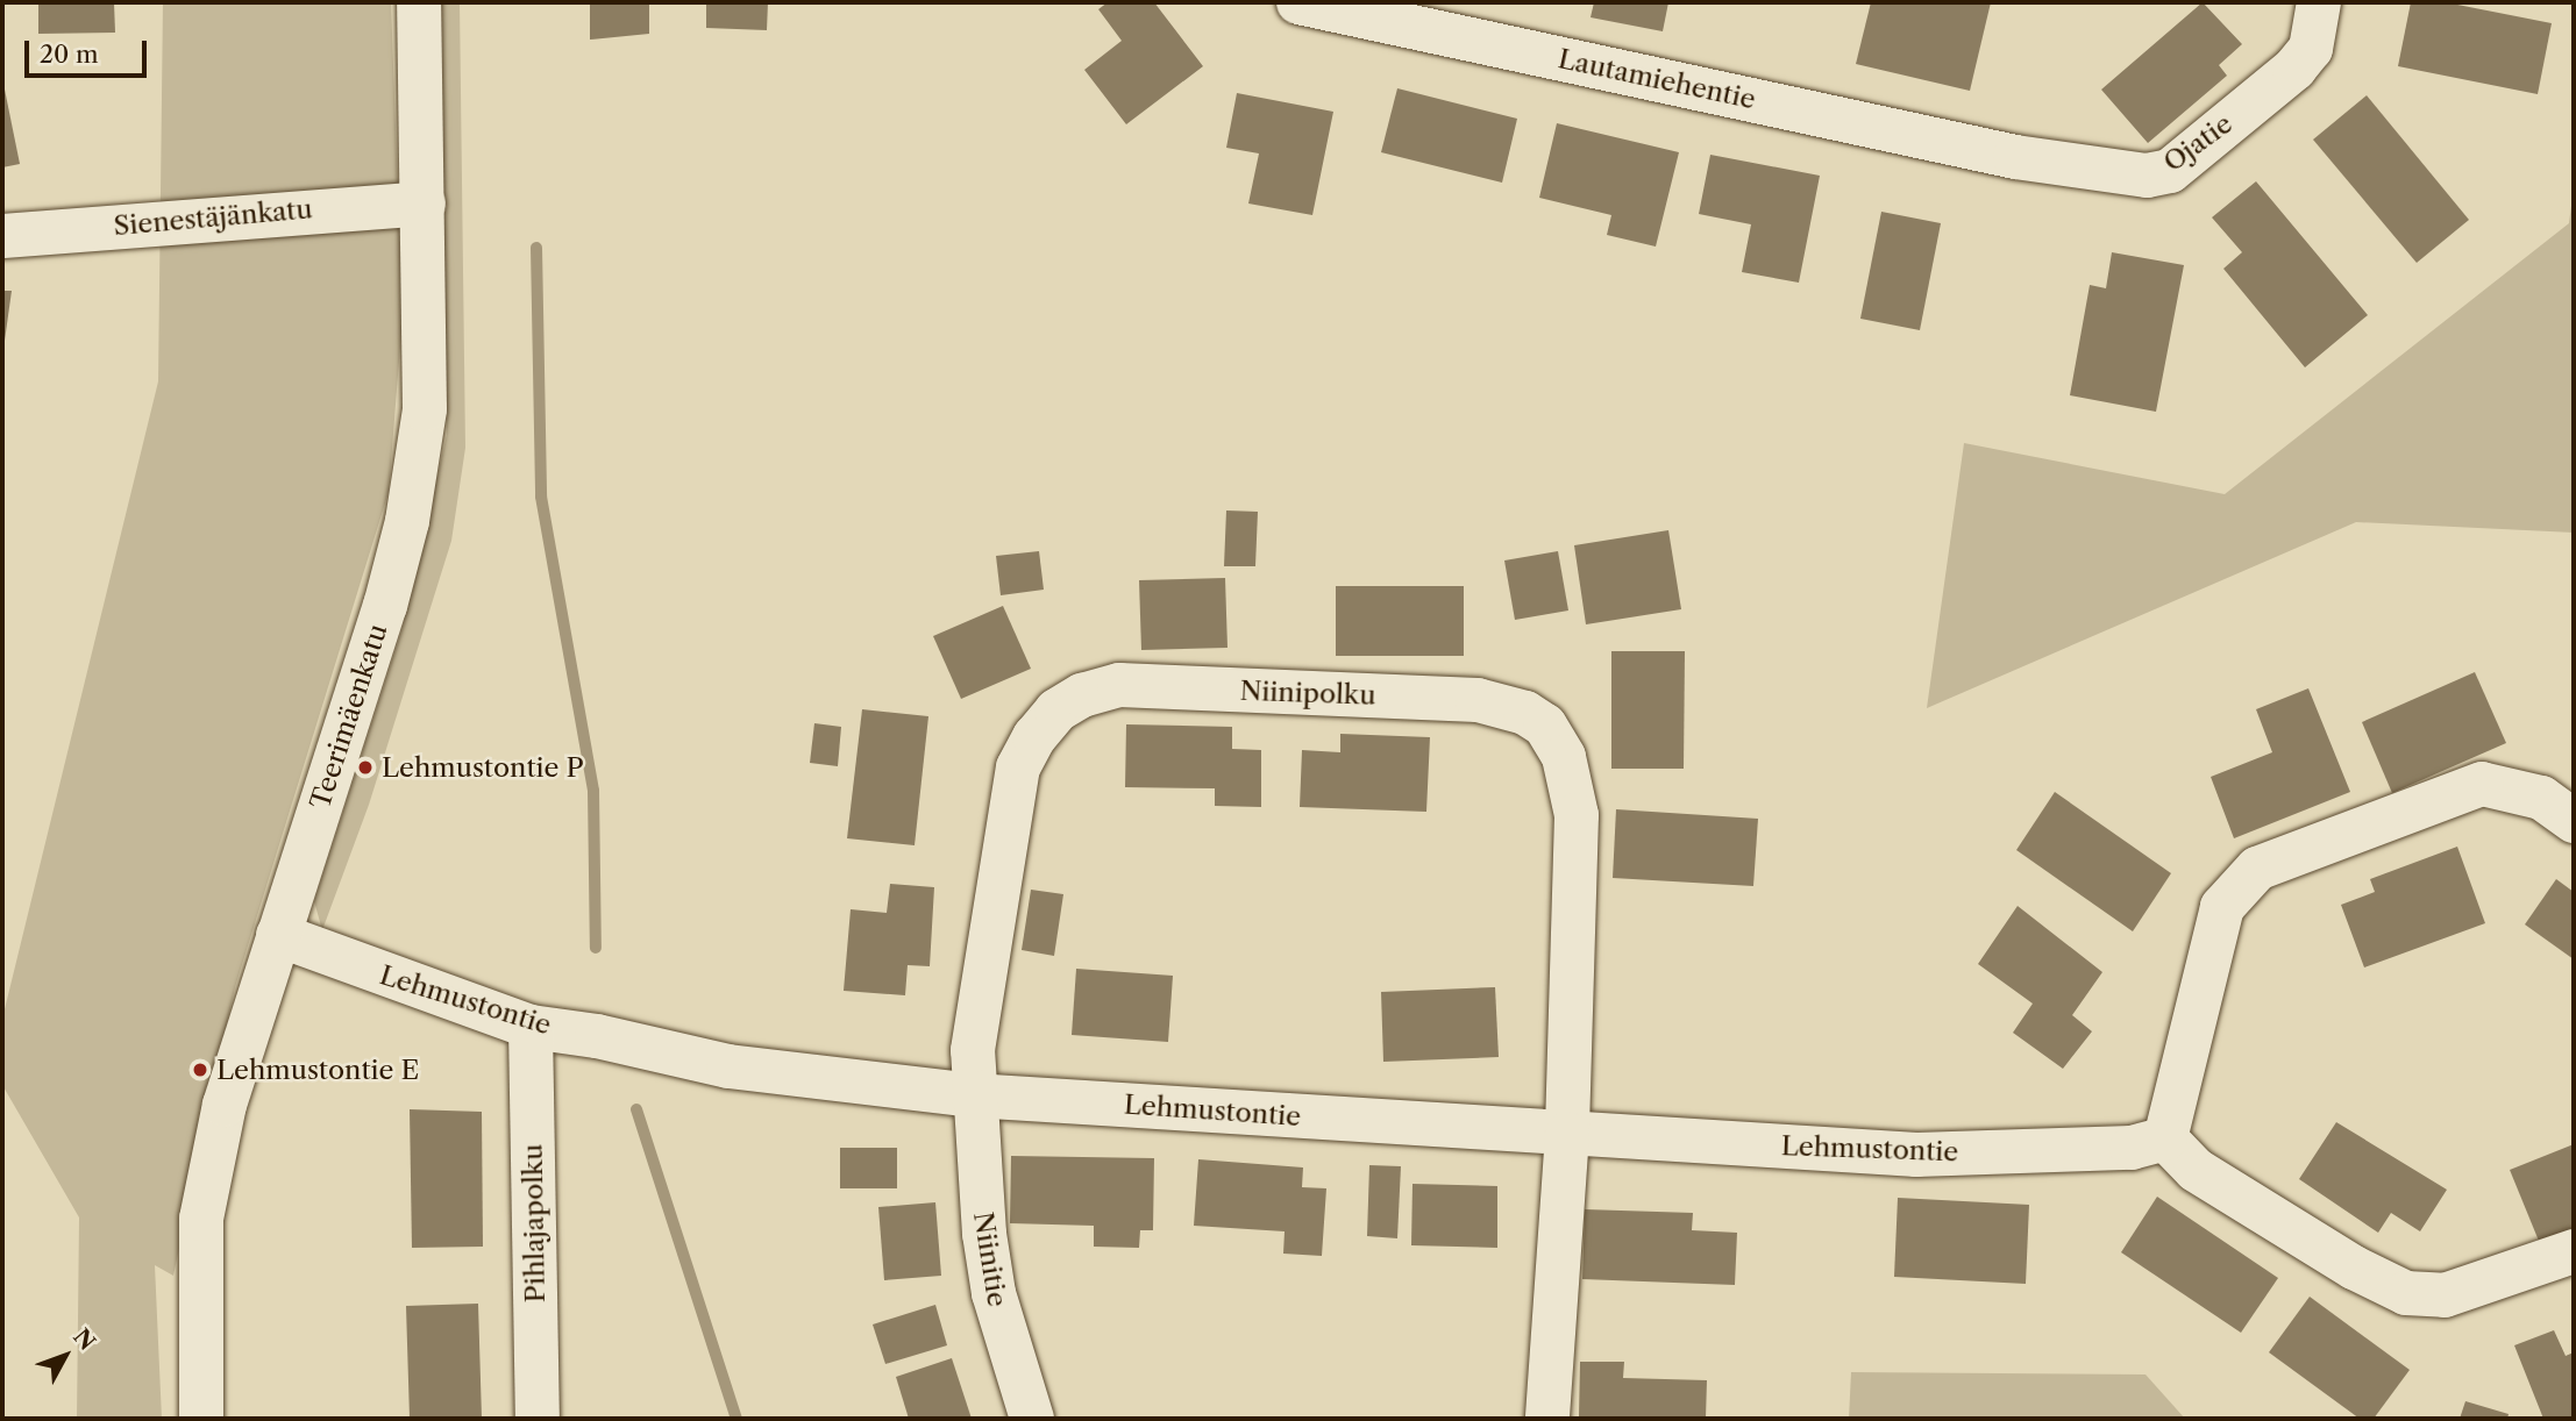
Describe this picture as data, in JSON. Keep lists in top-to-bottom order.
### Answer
{
  "streets": {
    "street": [
      "Lautamiehentie",
      "Ojatie",
      "Sienestäjänkatu",
      "Niinipolku",
      "Teerimäenkatu",
      "Lehmustontie",
      "Pihlajapolku",
      "Niinitie"
    ]
  },
  "crossings": [
    ["Lautamiehentie", "Ojatie"],
    ["Sienestäjänkatu", "Teerimäenkatu"],
    ["Niinipolku", "Lehmustontie"],
    ["Niinipolku", "Niinitie"],
    ["Teerimäenkatu", "Lehmustontie"],
    ["Lehmustontie", "Pihlajapolku"],
    ["Lehmustontie", "Niinitie"]
  ],
  "places": ["Lehmustontie P", "Lehmustontie E"],
  "scale_bar": "20 m",
  "north": "top right"
}
